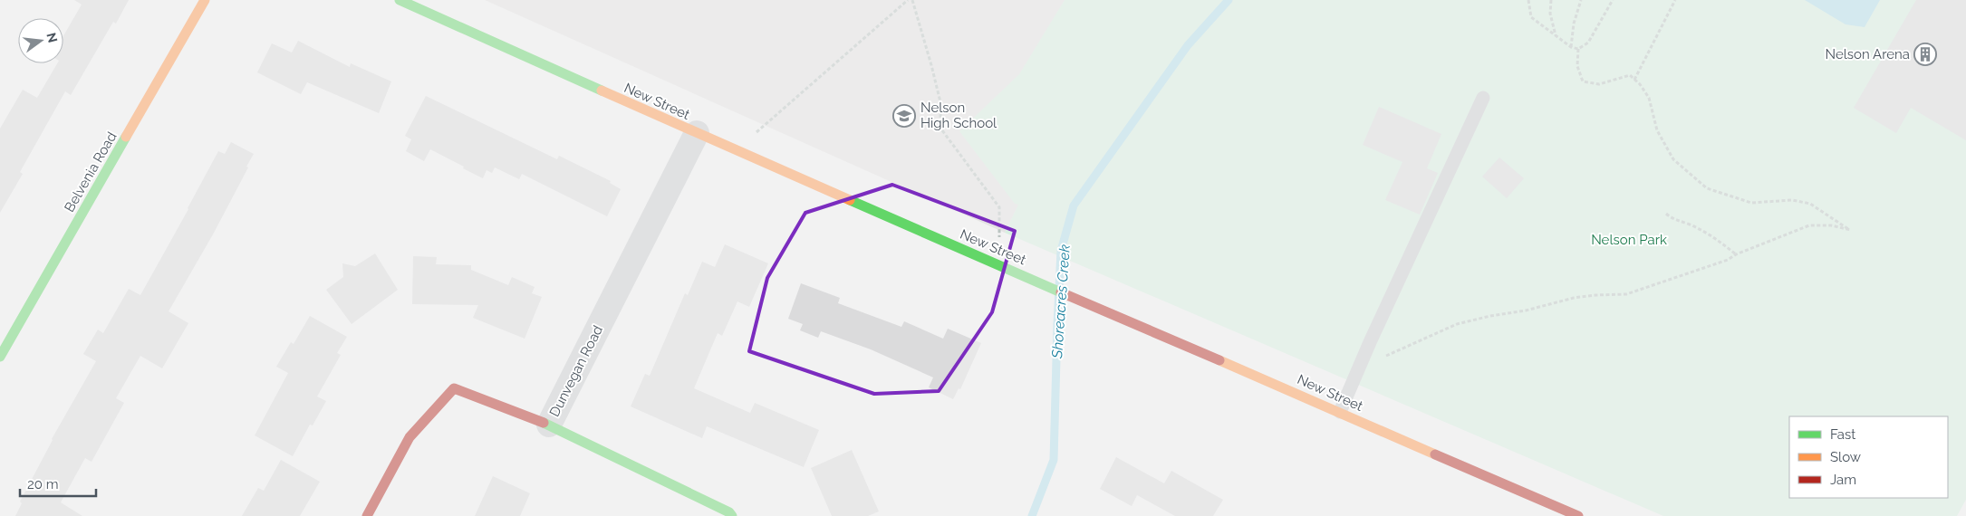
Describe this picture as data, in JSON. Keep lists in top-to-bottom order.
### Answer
{
  "streets": {
    "main road": ["New Street", "Belvenia Road", "Dunvegan Road"]
  },
  "crossings": [
    ["New Street", "Dunvegan Road"]
  ],
  "water": ["Shoreacres Creek"],
  "parks": ["Nelson Park"],
  "places": {
    "building": ["Nelson Arena"],
    "school or university": ["Nelson High School"]
  },
  "legend": ["Fast", "Slow", "Jam"],
  "scale_bar": "20 m",
  "north": "right"
}
